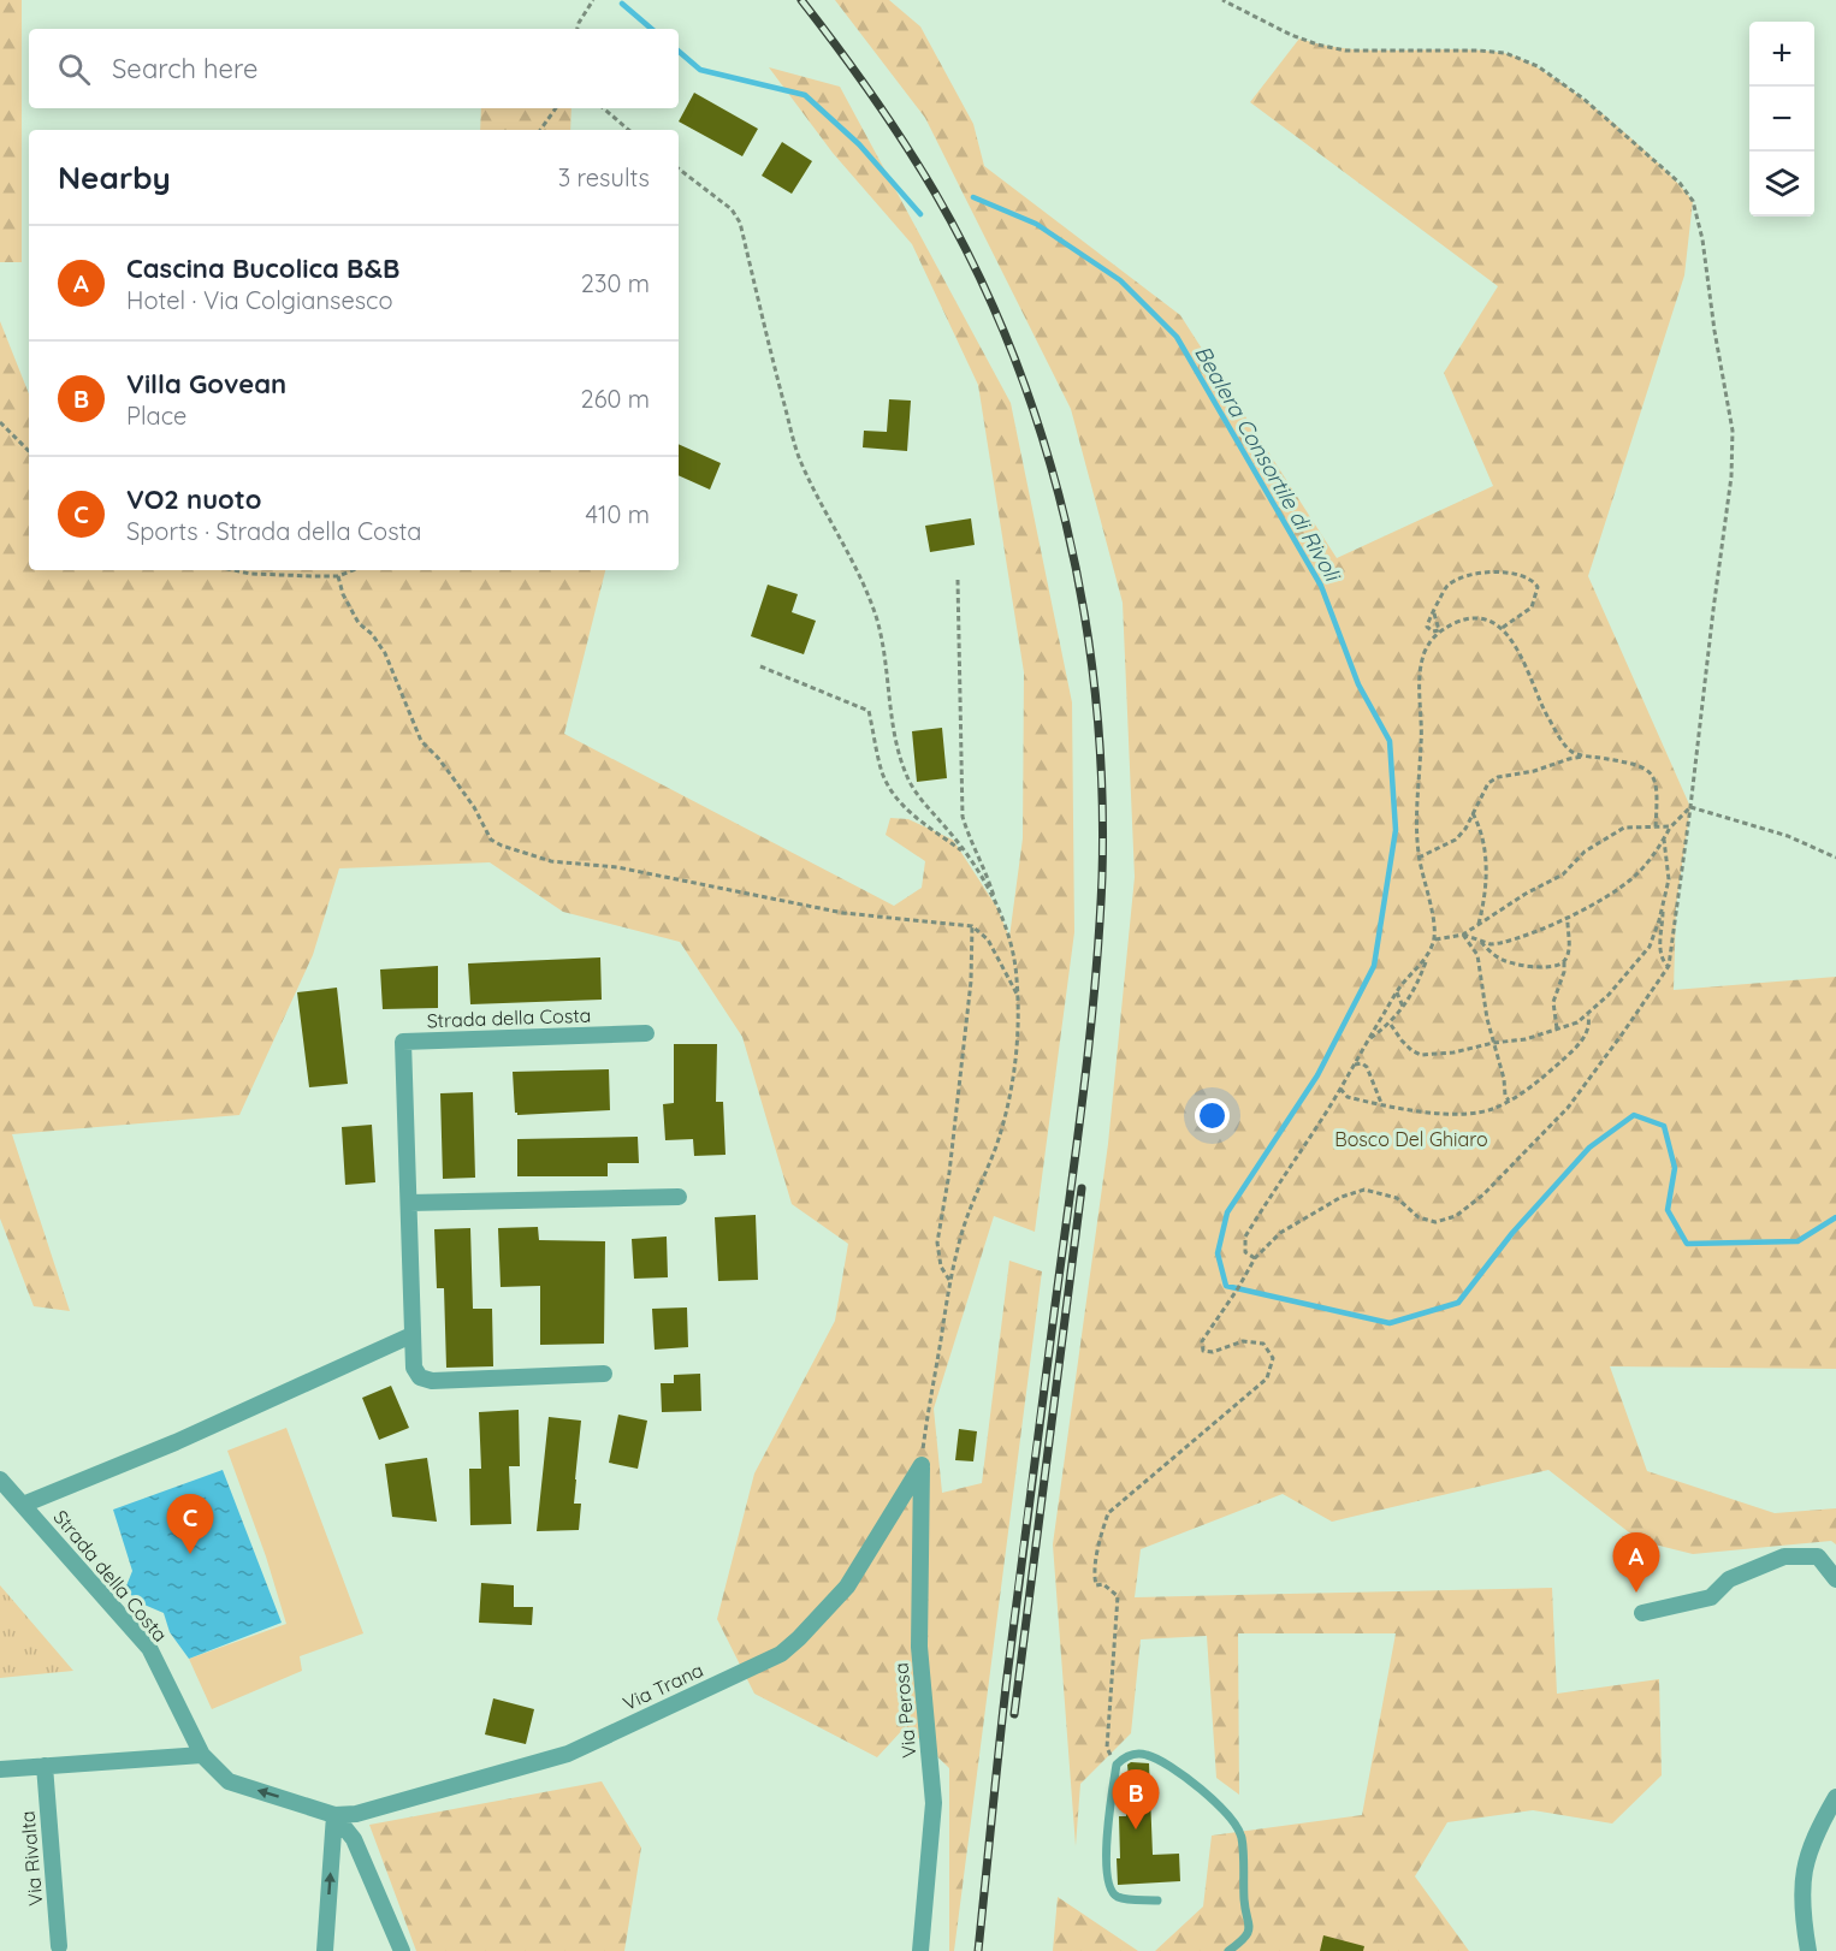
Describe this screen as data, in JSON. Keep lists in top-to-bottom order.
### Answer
{
  "streets": {
    "street": [
      "Strada della Costa",
      "Via Trana",
      "Via Perosa",
      "Via Rivalta"
    ]
  },
  "crossings": [
    ["Strada della Costa", "Via Trana"],
    ["Via Trana", "Via Perosa"]
  ],
  "water": ["Bealera Consortile di Rivoli"],
  "parks": ["Bosco Del Ghiaro"],
  "page": {
    "map_buttons": ["+", "−"],
    "search": "Search here",
    "heading": ["Nearby", "3 results"],
    "list": [
      {
        "mark": "A",
        "name": "Cascina Bucolica B&B",
        "note": "Hotel · Via Colgiansesco",
        "value": "230 m"
      },
      {
        "mark": "B",
        "name": "Villa Govean",
        "note": "Place",
        "value": "260 m"
      },
      {
        "mark": "C",
        "name": "VO2 nuoto",
        "note": "Sports · Strada della Costa",
        "value": "410 m"
      }
    ],
    "pins": ["C", "A", "B"]
  }
}
